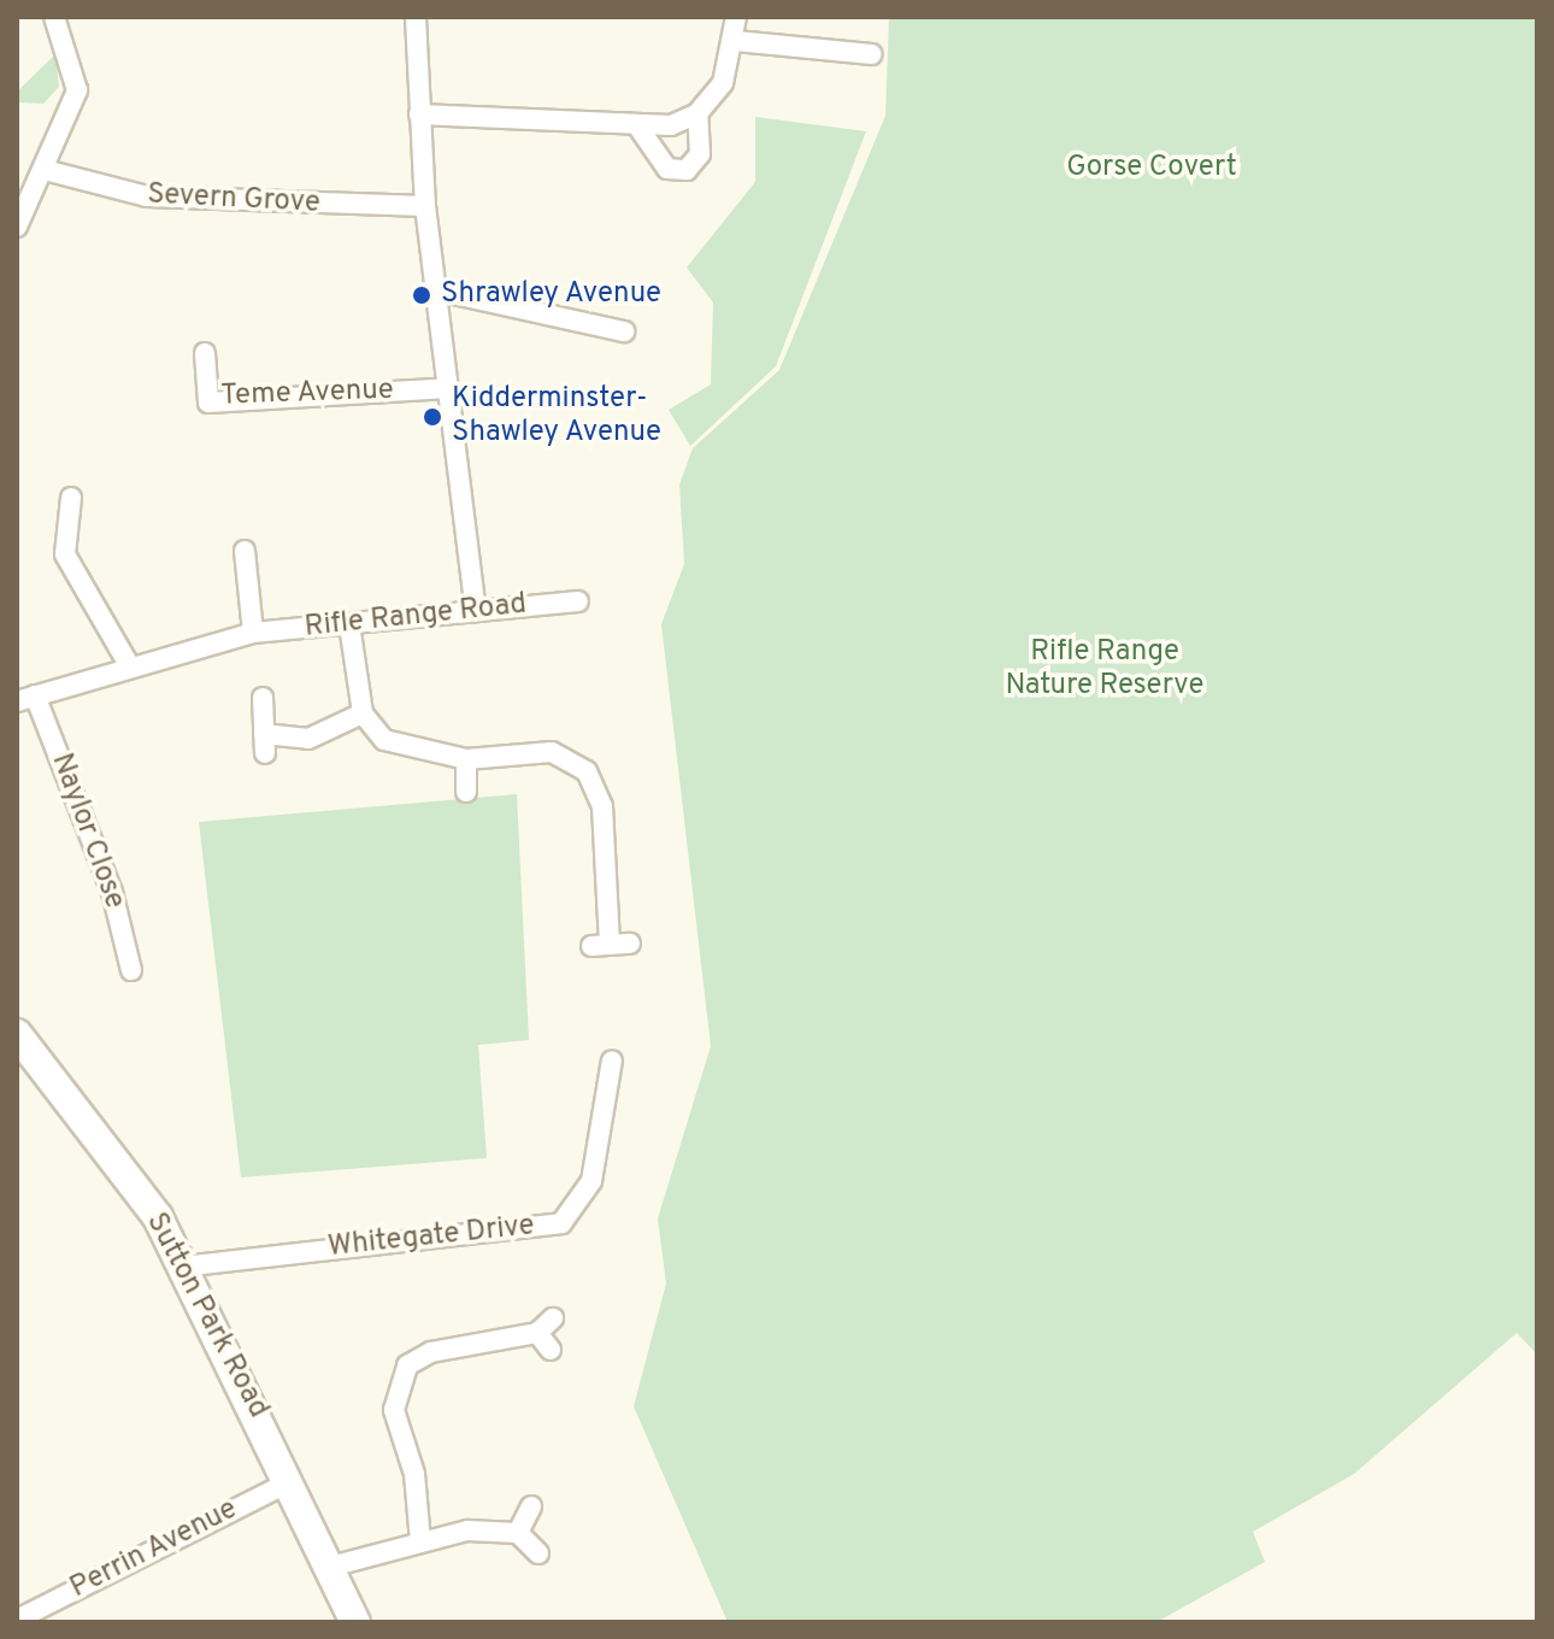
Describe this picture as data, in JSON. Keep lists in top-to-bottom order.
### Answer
{
  "streets": {
    "main road": ["Sutton Park Road"],
    "street": [
      "Severn Grove",
      "Teme Avenue",
      "Rifle Range Road",
      "Naylor Close",
      "Whitegate Drive",
      "Perrin Avenue"
    ]
  },
  "crossings": [
    ["Rifle Range Road", "Naylor Close"],
    ["Whitegate Drive", "Sutton Park Road"],
    ["Sutton Park Road", "Perrin Avenue"]
  ],
  "parks": ["Gorse Covert", "Rifle Range Nature Reserve"],
  "places": ["Shrawley Avenue", "Kidderminster- Shawley Avenue"]
}
